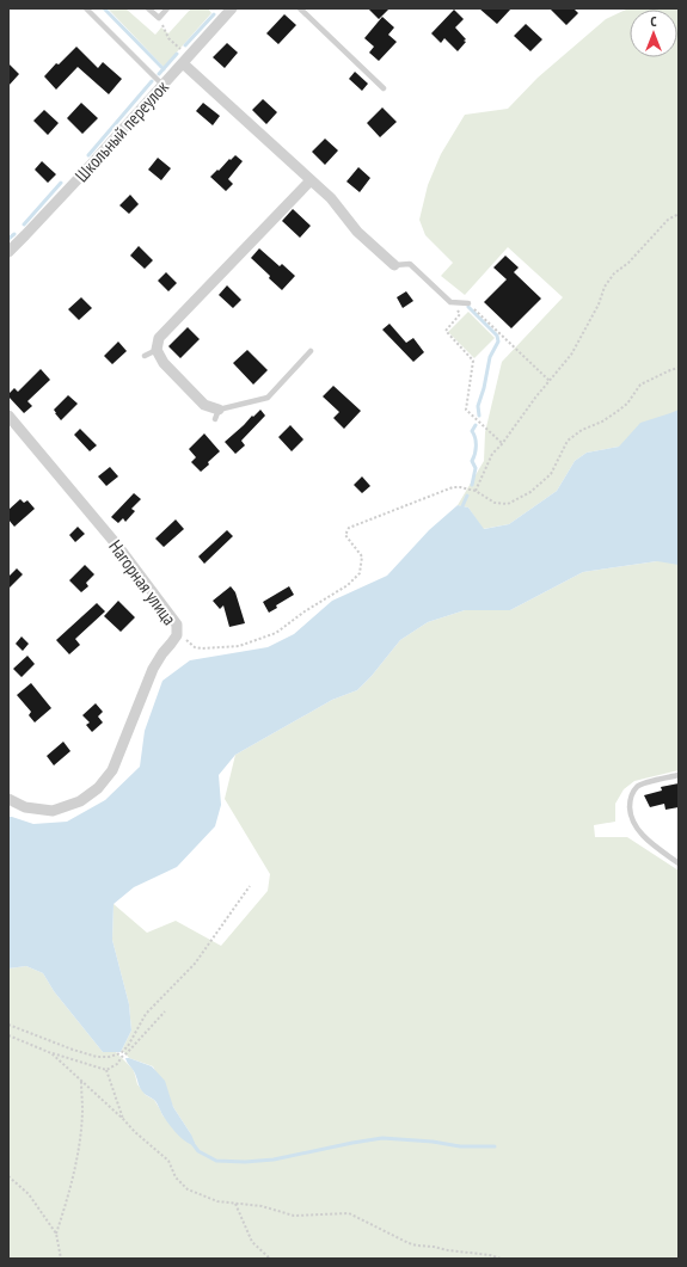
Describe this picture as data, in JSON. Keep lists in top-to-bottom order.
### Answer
{
  "streets": {
    "street": ["Школьный переулок", "Нагорная улица"]
  },
  "north": "top"
}
